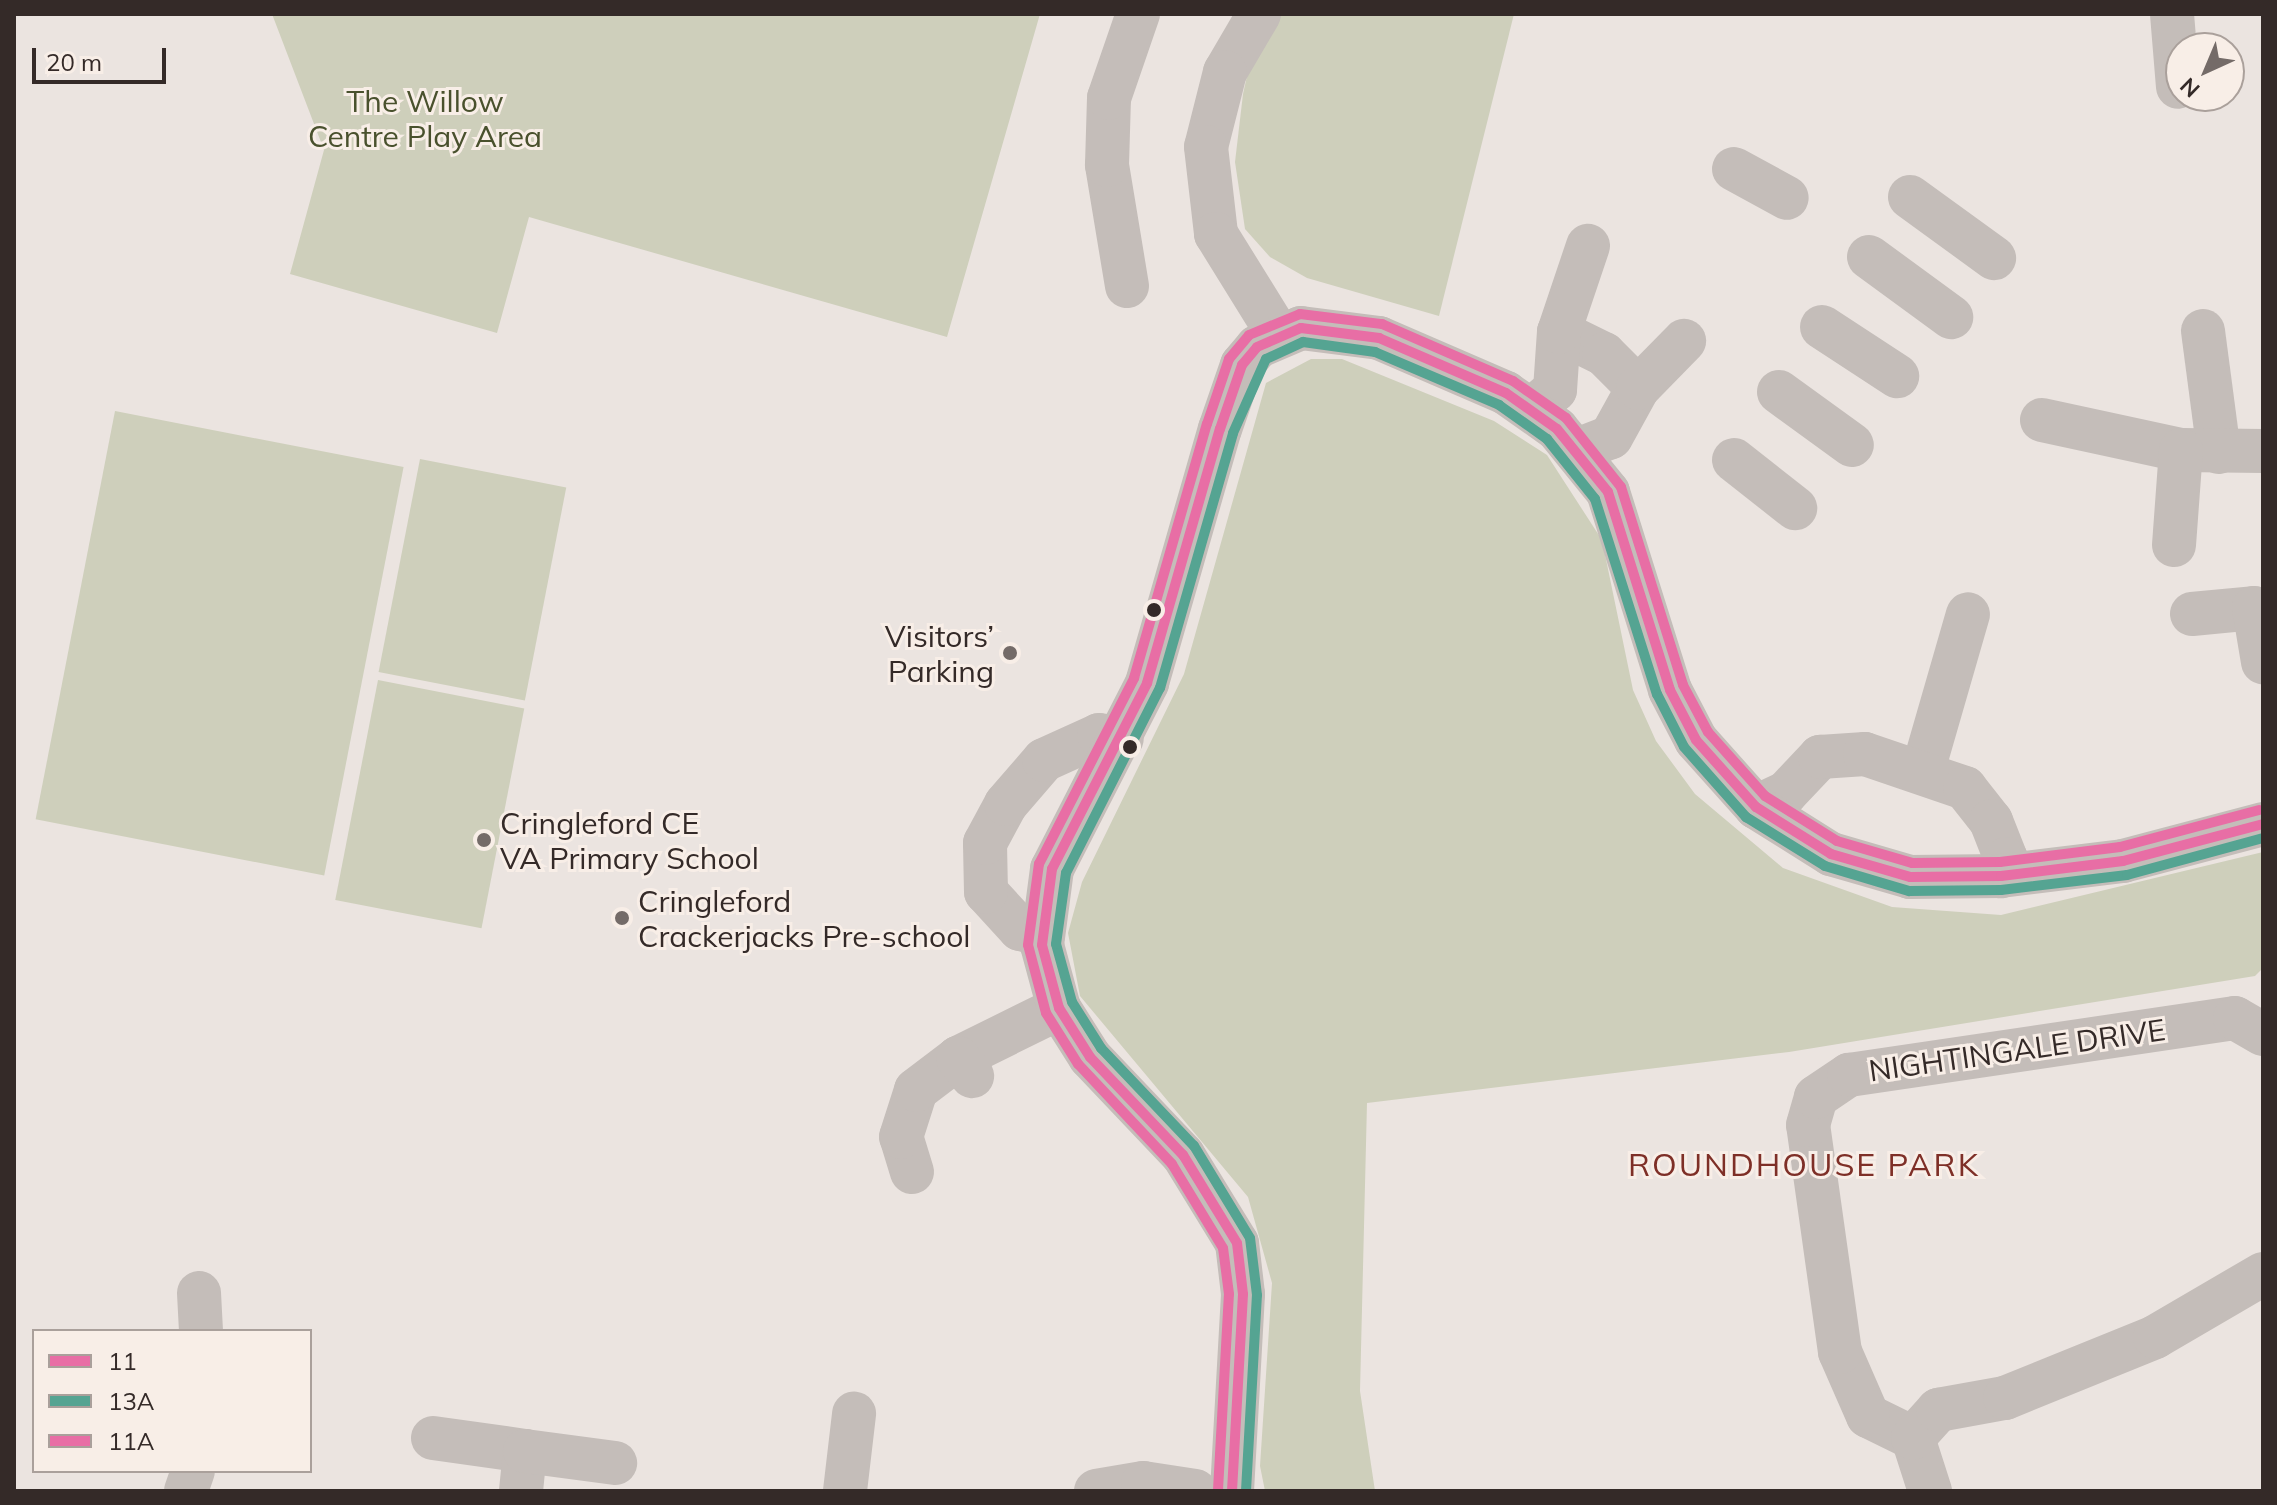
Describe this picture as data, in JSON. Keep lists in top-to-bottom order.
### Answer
{
  "streets": {
    "street": ["NIGHTINGALE DRIVE"]
  },
  "districts": ["ROUNDHOUSE PARK"],
  "parks": ["The Willow Centre Play Area"],
  "places": ["Visitors’ Parking", "Cringleford CE VA Primary School", "Cringleford Crackerjacks Pre-school"],
  "lines": ["transit line 11A", "transit line 11", "transit line 13A"],
  "legend": ["11", "13A", "11A"],
  "scale_bar": "20 m",
  "north": "bottom left"
}
